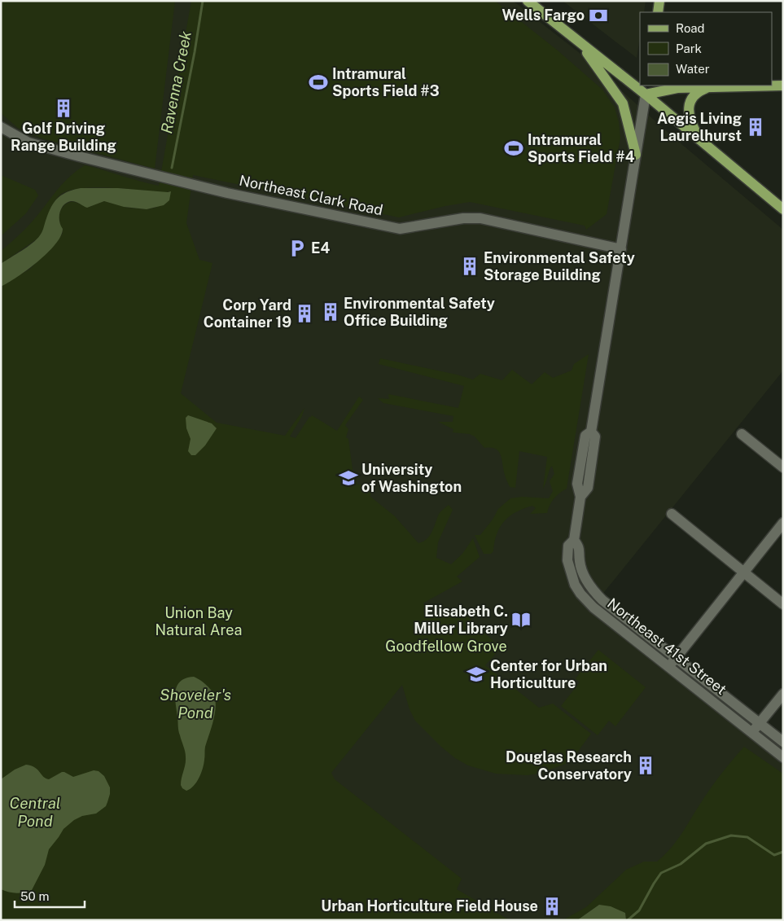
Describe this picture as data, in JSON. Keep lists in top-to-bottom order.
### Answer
{
  "streets": {
    "street": ["Northeast Clark Road", "Northeast 41st Street"]
  },
  "crossings": [
    ["Northeast Clark Road", "Northeast 41st Street"]
  ],
  "water": ["Ravenna Creek", "Shoveler's Pond", "Central Pond"],
  "parks": ["Union Bay Natural Area", "Goodfellow Grove"],
  "places": {
    "bank": ["Wells Fargo"],
    "sports": ["Intramural Sports Field #3", "Intramural Sports Field #4"],
    "building": [
      "Golf Driving Range Building",
      "Aegis Living Laurelhurst",
      "Environmental Safety Storage Building",
      "Environmental Safety Office Building",
      "Corp Yard Container 19",
      "Douglas Research Conservatory",
      "Urban Horticulture Field House"
    ],
    "parking": ["E4"],
    "school or university": ["University of Washington", "Center for Urban Horticulture"],
    "library": ["Elisabeth C. Miller Library"]
  },
  "legend": ["Road", "Park", "Water"],
  "scale_bar": "50 m"
}
